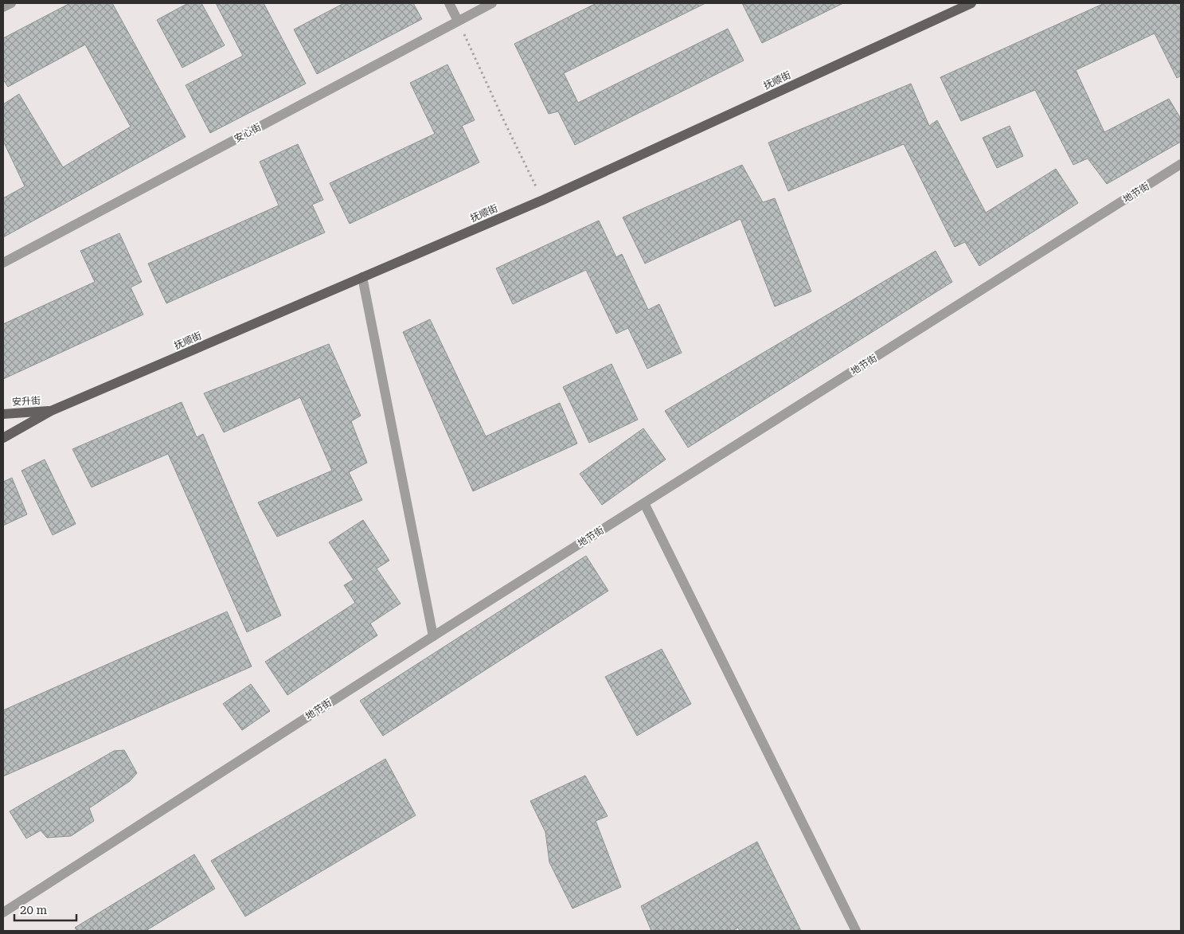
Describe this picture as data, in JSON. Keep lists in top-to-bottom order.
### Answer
{
  "streets": {
    "main road": ["抚顺街", "安升街"],
    "street": ["安心街", "地节街"]
  },
  "crossings": [
    ["抚顺街", "安升街"]
  ],
  "scale_bar": "20 m"
}
